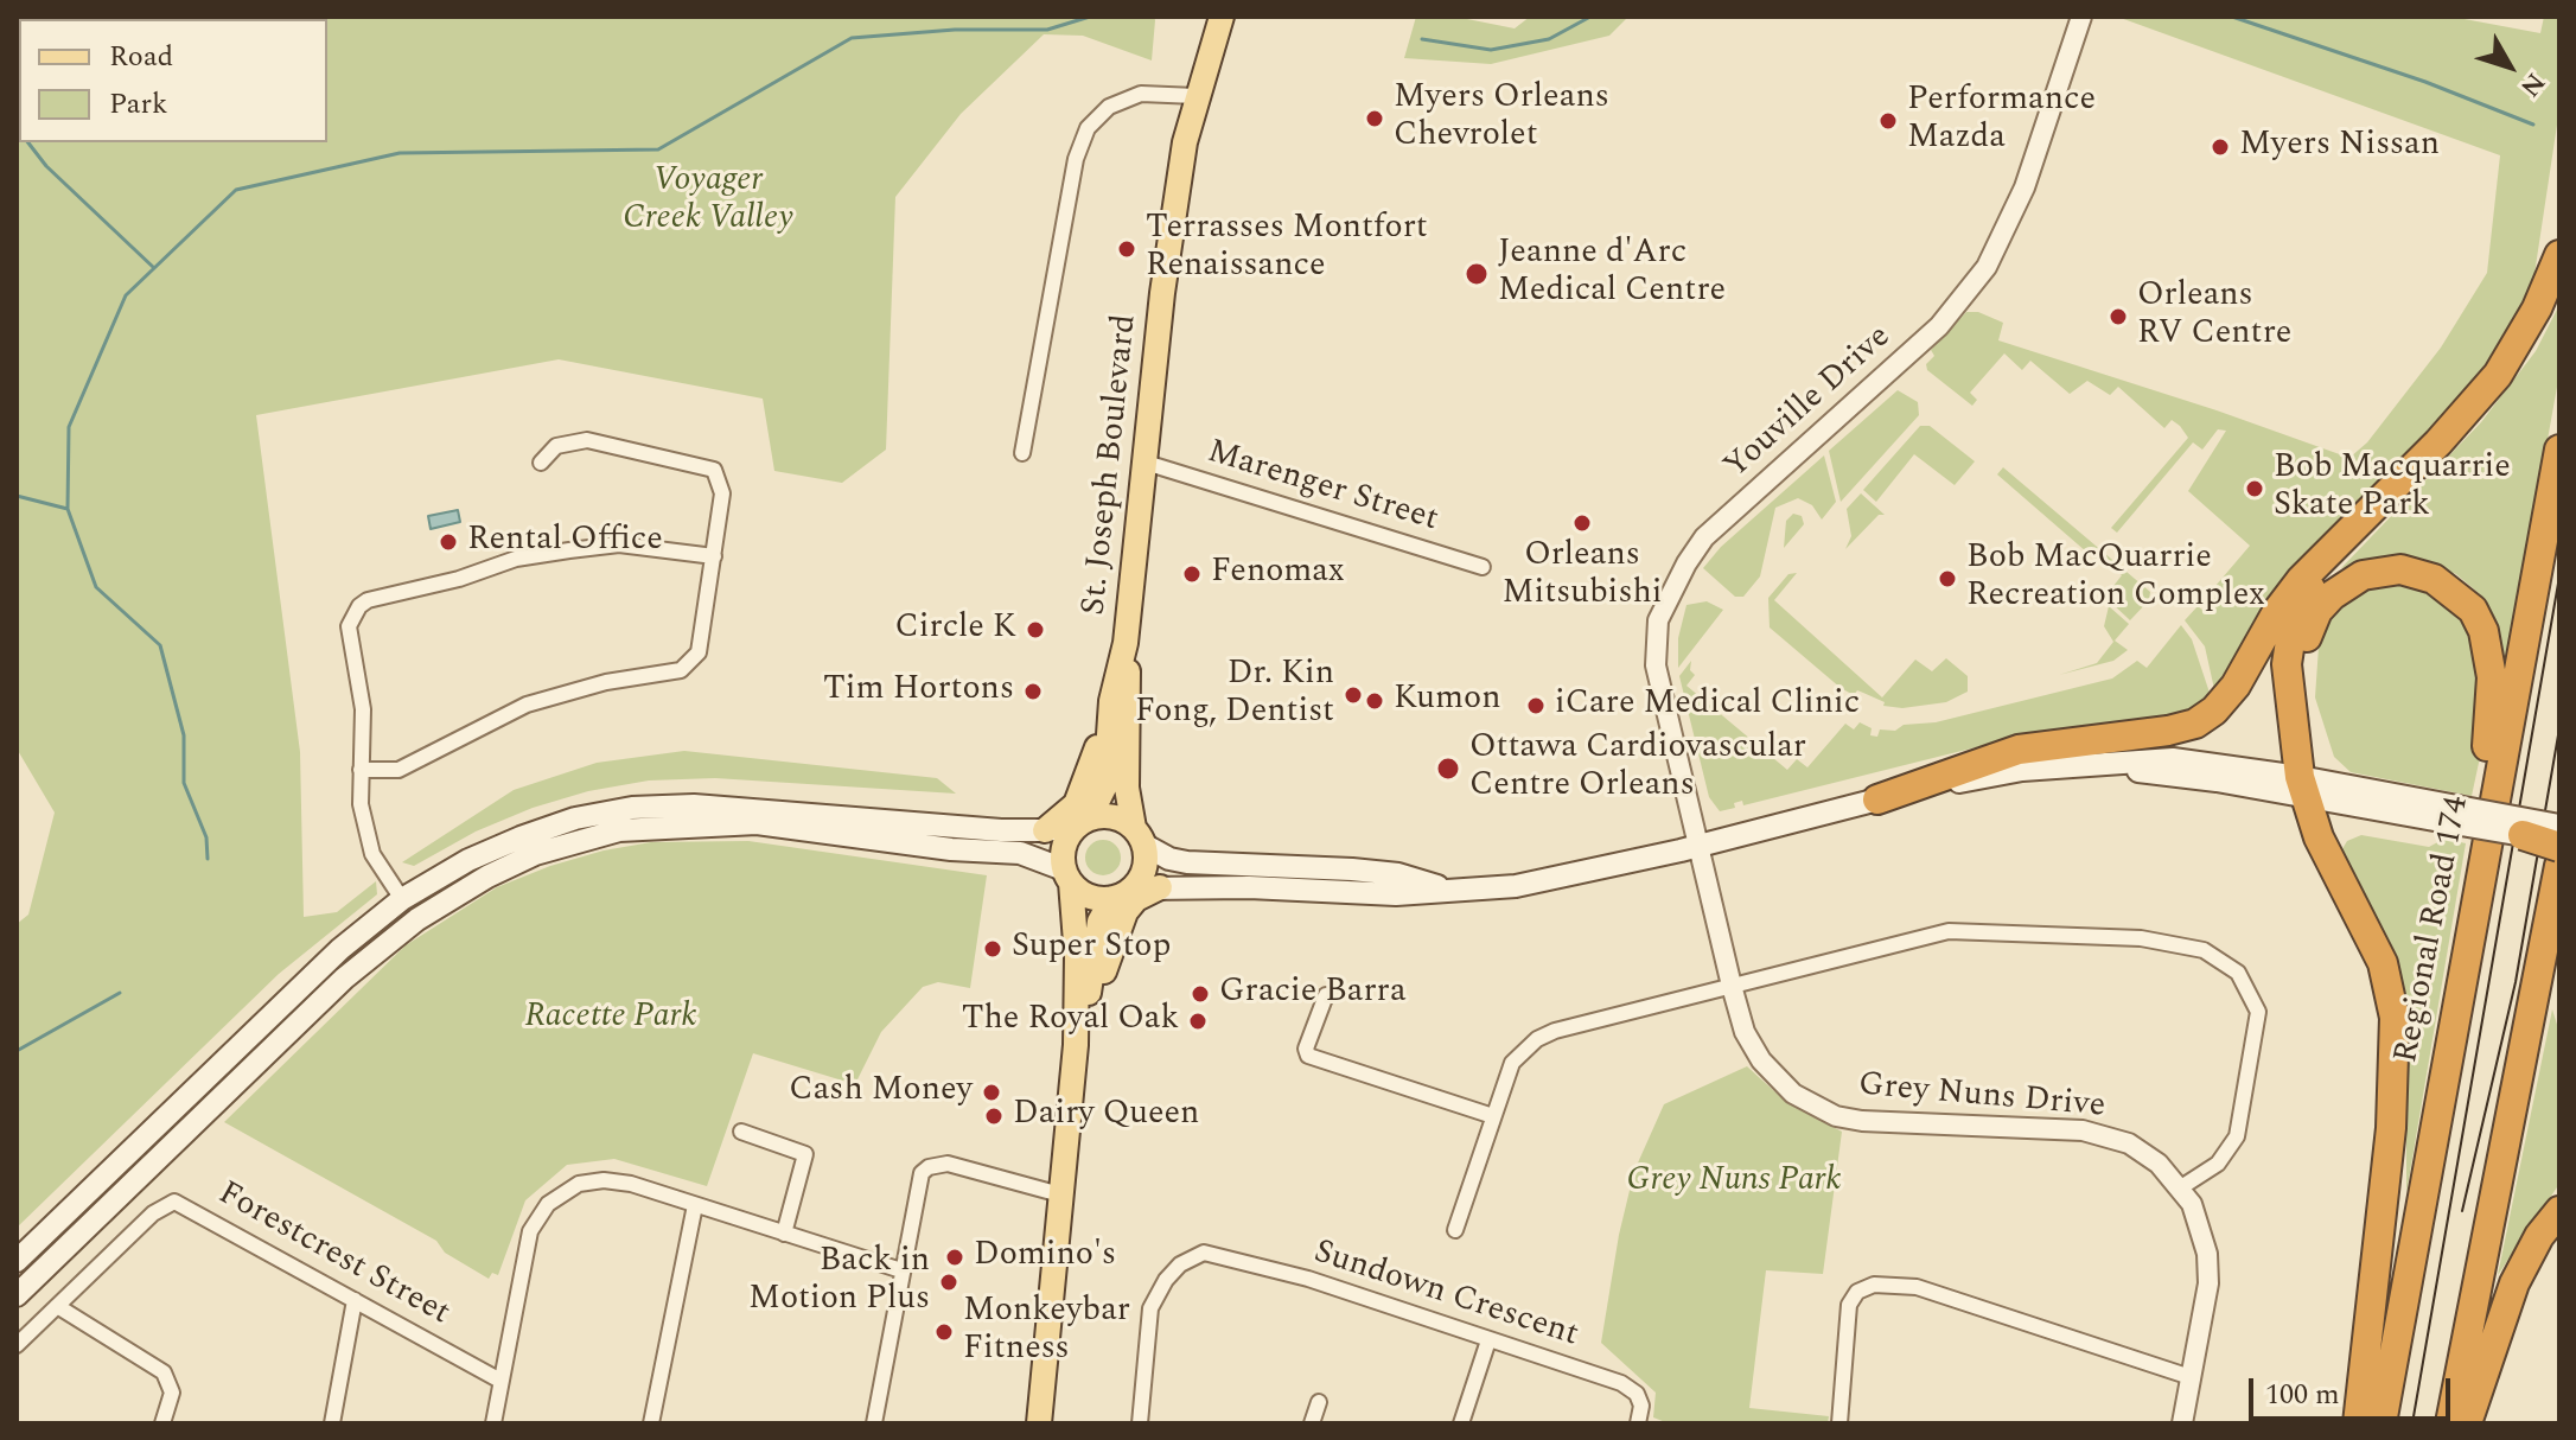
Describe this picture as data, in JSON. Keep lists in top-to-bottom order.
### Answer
{
  "streets": {
    "highway": ["Regional Road 174"],
    "main road": ["St. Joseph Boulevard"],
    "street": [
      "Youville Drive",
      "Marenger Street",
      "Grey Nuns Drive",
      "Forestcrest Street",
      "Sundown Crescent"
    ]
  },
  "crossings": [
    ["Youville Drive", "Grey Nuns Drive"],
    ["St. Joseph Boulevard", "Marenger Street"]
  ],
  "parks": ["Voyager Creek Valley", "Racette Park", "Grey Nuns Park"],
  "places": [
    "Myers Orleans Chevrolet",
    "Performance Mazda",
    "Myers Nissan",
    "Terrasses Montfort Renaissance",
    "Jeanne d'Arc Medical Centre",
    "Orleans RV Centre",
    "Bob Macquarrie Skate Park",
    "Orleans Mitsubishi",
    "Rental Office",
    "Fenomax",
    "Bob MacQuarrie Recreation Complex",
    "Circle K",
    "Tim Hortons",
    "Dr. Kin Fong, Dentist",
    "Kumon",
    "iCare Medical Clinic",
    "Ottawa Cardiovascular Centre Orleans",
    "Super Stop",
    "Gracie Barra",
    "The Royal Oak",
    "Cash Money",
    "Dairy Queen",
    "Domino's",
    "Back in Motion Plus",
    "Monkeybar Fitness"
  ],
  "legend": ["Road", "Park"],
  "scale_bar": "100 m",
  "north": "bottom right"
}
